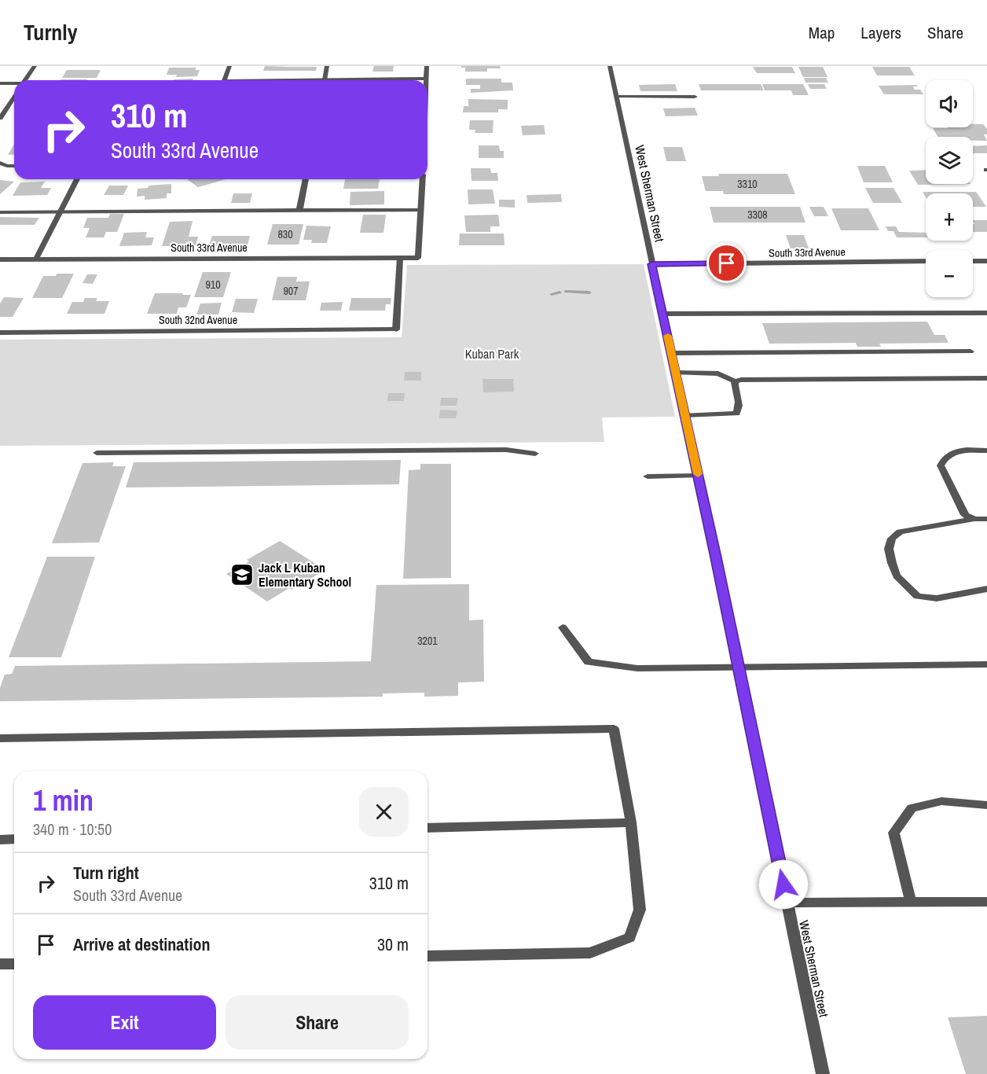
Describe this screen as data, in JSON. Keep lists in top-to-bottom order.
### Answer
{
  "streets": {
    "street": ["West Sherman Street", "South 33rd Avenue", "South 32nd Avenue"]
  },
  "crossings": [
    ["West Sherman Street", "South 33rd Avenue"],
    ["South 33rd Avenue", "South 32nd Avenue"]
  ],
  "parks": ["Kuban Park"],
  "places": {
    "school or university": ["Jack L Kuban Elementary School"]
  },
  "house_numbers": [
    "3310",
    "3308",
    "830",
    "910",
    "907",
    "3201"
  ],
  "page": {
    "header": "Turnly",
    "nav": ["Map", "Layers", "Share"],
    "map_buttons": ["+", "−"],
    "turn": ["310 m", "South 33rd Avenue"],
    "heading": ["1 min", "340 m · 10:50"],
    "list": [
      {
        "name": "Turn right",
        "note": "South 33rd Avenue",
        "value": "310 m"
      },
      {
        "name": "Arrive at destination",
        "value": "30 m"
      }
    ],
    "buttons": ["Exit", "Share"]
  }
}
